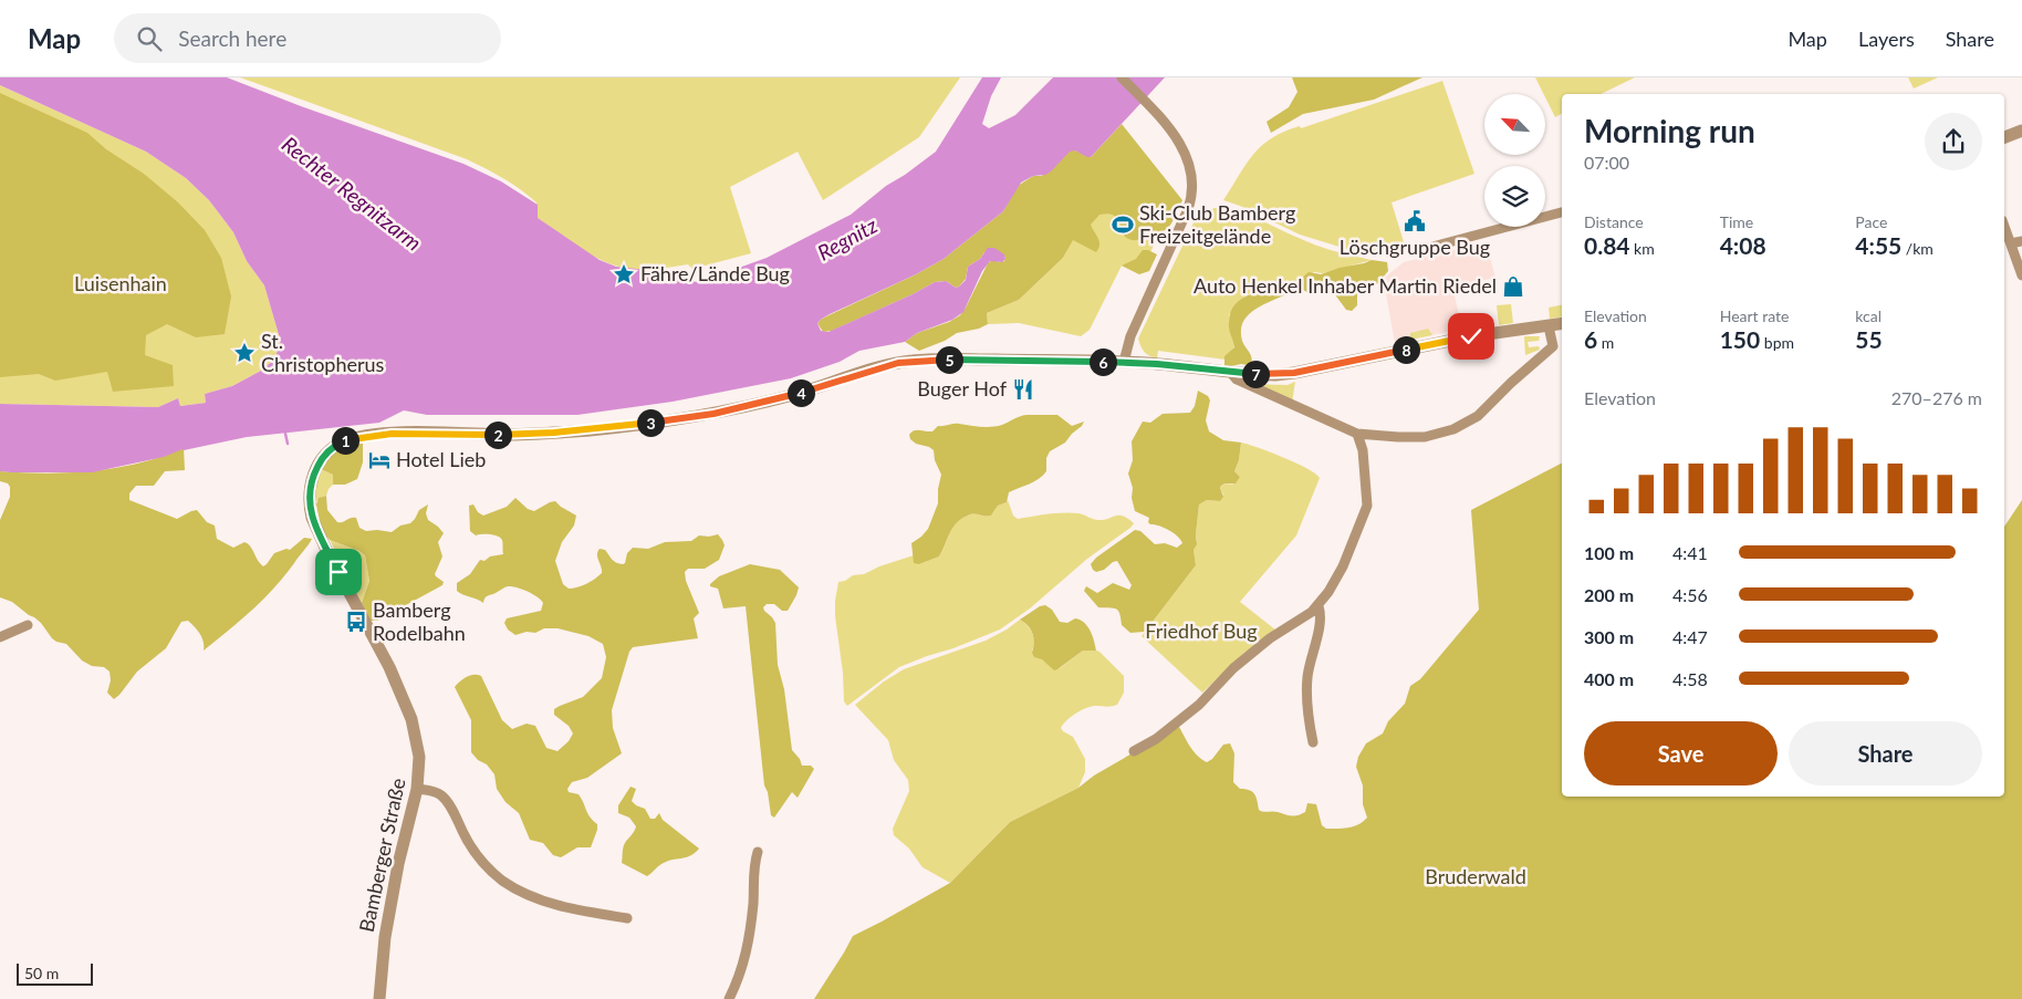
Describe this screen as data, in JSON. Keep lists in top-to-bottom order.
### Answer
{
  "streets": {
    "street": ["Bamberger Straße"]
  },
  "water": ["Rechter Regnitzarm", "Regnitz"],
  "parks": ["Luisenhain", "Friedhof Bug", "Bruderwald"],
  "places": {
    "public building": ["Löschgruppe Bug"],
    "sports": ["Ski-Club Bamberg Freizeitgelände"],
    "place": ["Fähre/Lände Bug", "St. Christopherus"],
    "shop": ["Auto Henkel Inhaber Martin Riedel"],
    "restaurant": ["Buger Hof"],
    "hotel": ["Hotel Lieb"],
    "bus stop": ["Bamberg Rodelbahn"]
  },
  "scale_bar": "50 m",
  "north": "top left",
  "page": {
    "header": "Map",
    "search": "Search here",
    "nav": ["Map", "Layers", "Share"],
    "heading": ["Morning run", "07:00"],
    "stats": [
      ["Distance", "0.84 km"],
      ["Time", "4:08"],
      ["Pace", "4:55 /km"],
      ["Elevation", "6 m"],
      ["Heart rate", "150 bpm"],
      ["kcal", "55"]
    ],
    "pins": [
      "8",
      "5",
      "6",
      "7",
      "4",
      "3",
      "2",
      "1"
    ],
    "chart": ["Elevation", "270–276 m"],
    "list": [
      {
        "name": "100 m",
        "note": "4:41"
      },
      {
        "name": "200 m",
        "note": "4:56"
      },
      {
        "name": "300 m",
        "note": "4:47"
      },
      {
        "name": "400 m",
        "note": "4:58"
      }
    ],
    "buttons": ["Save", "Share"],
    "scale": "50 m"
  }
}
